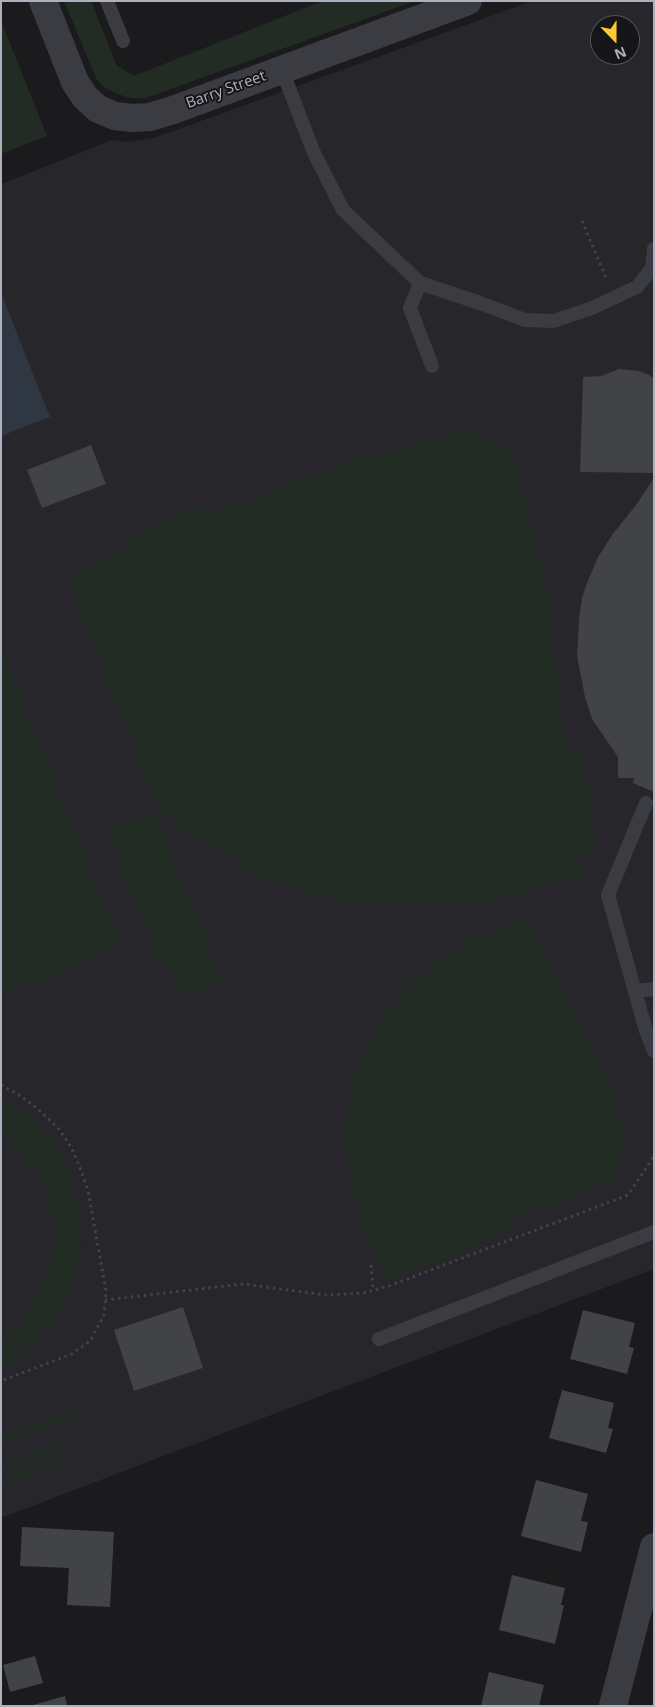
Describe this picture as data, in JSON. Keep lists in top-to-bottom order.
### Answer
{
  "streets": {
    "street": ["Barry Street"]
  },
  "north": "bottom"
}
